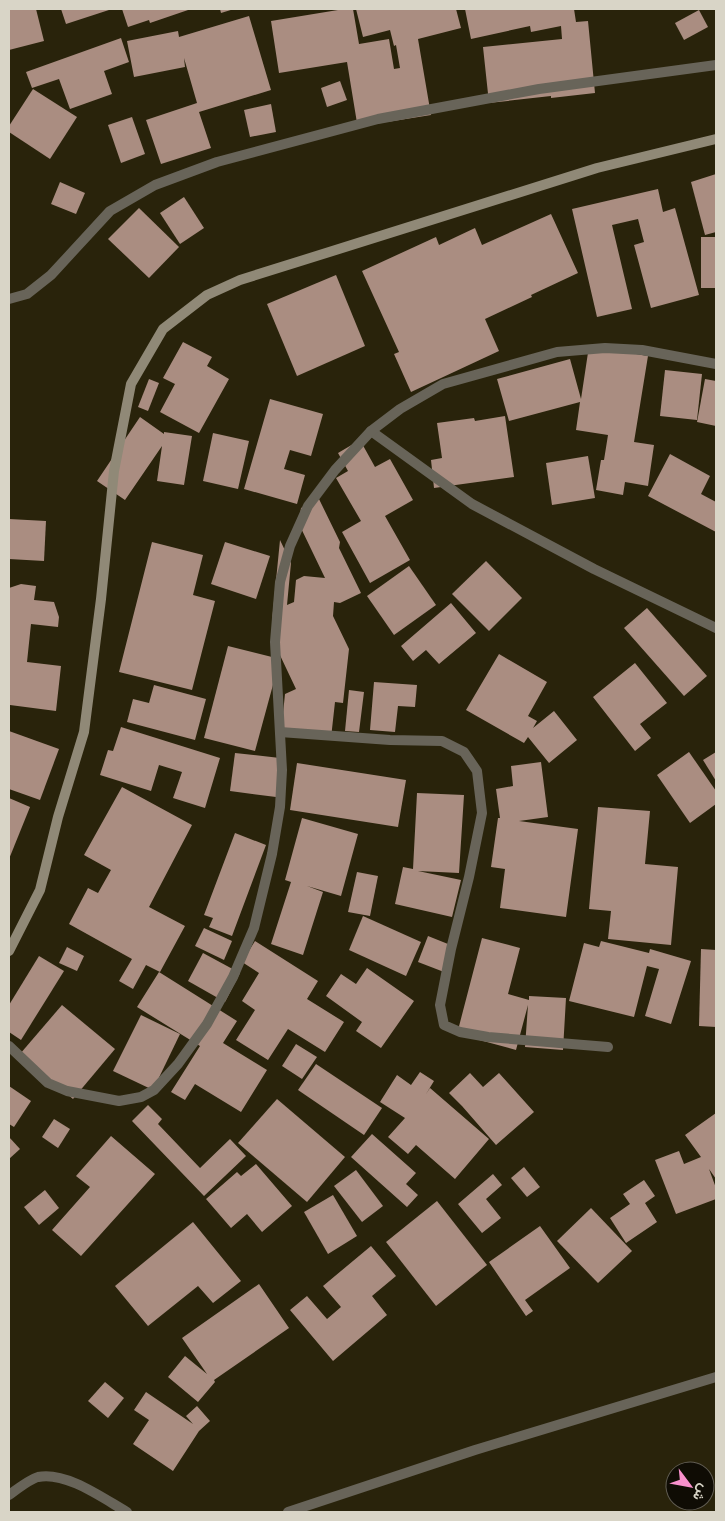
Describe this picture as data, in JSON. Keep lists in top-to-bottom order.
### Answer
{
  "north": "bottom right"
}
